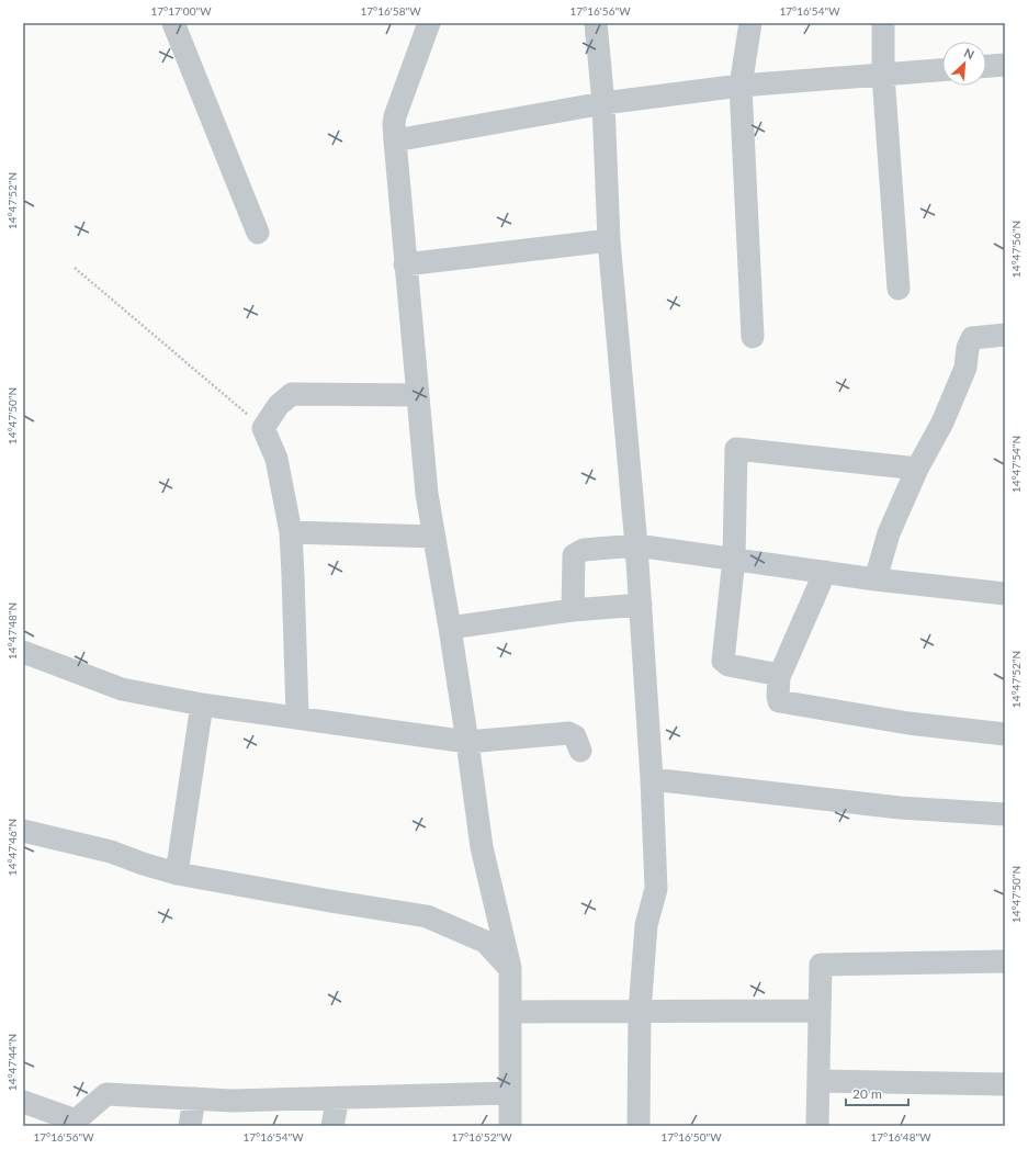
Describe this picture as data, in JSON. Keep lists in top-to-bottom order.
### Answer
{
  "scale_bar": "20 m",
  "north": "top right",
  "coordinates": [
    "17°17'00\"W",
    "17°16'58\"W",
    "17°16'56\"W",
    "17°16'54\"W",
    "14°47'52\"N",
    "14°47'56\"N",
    "14°47'50\"N",
    "14°47'54\"N",
    "14°47'48\"N",
    "14°47'46\"N",
    "14°47'44\"N",
    "17°16'52\"W",
    "17°16'50\"W",
    "17°16'48\"W"
  ]
}
